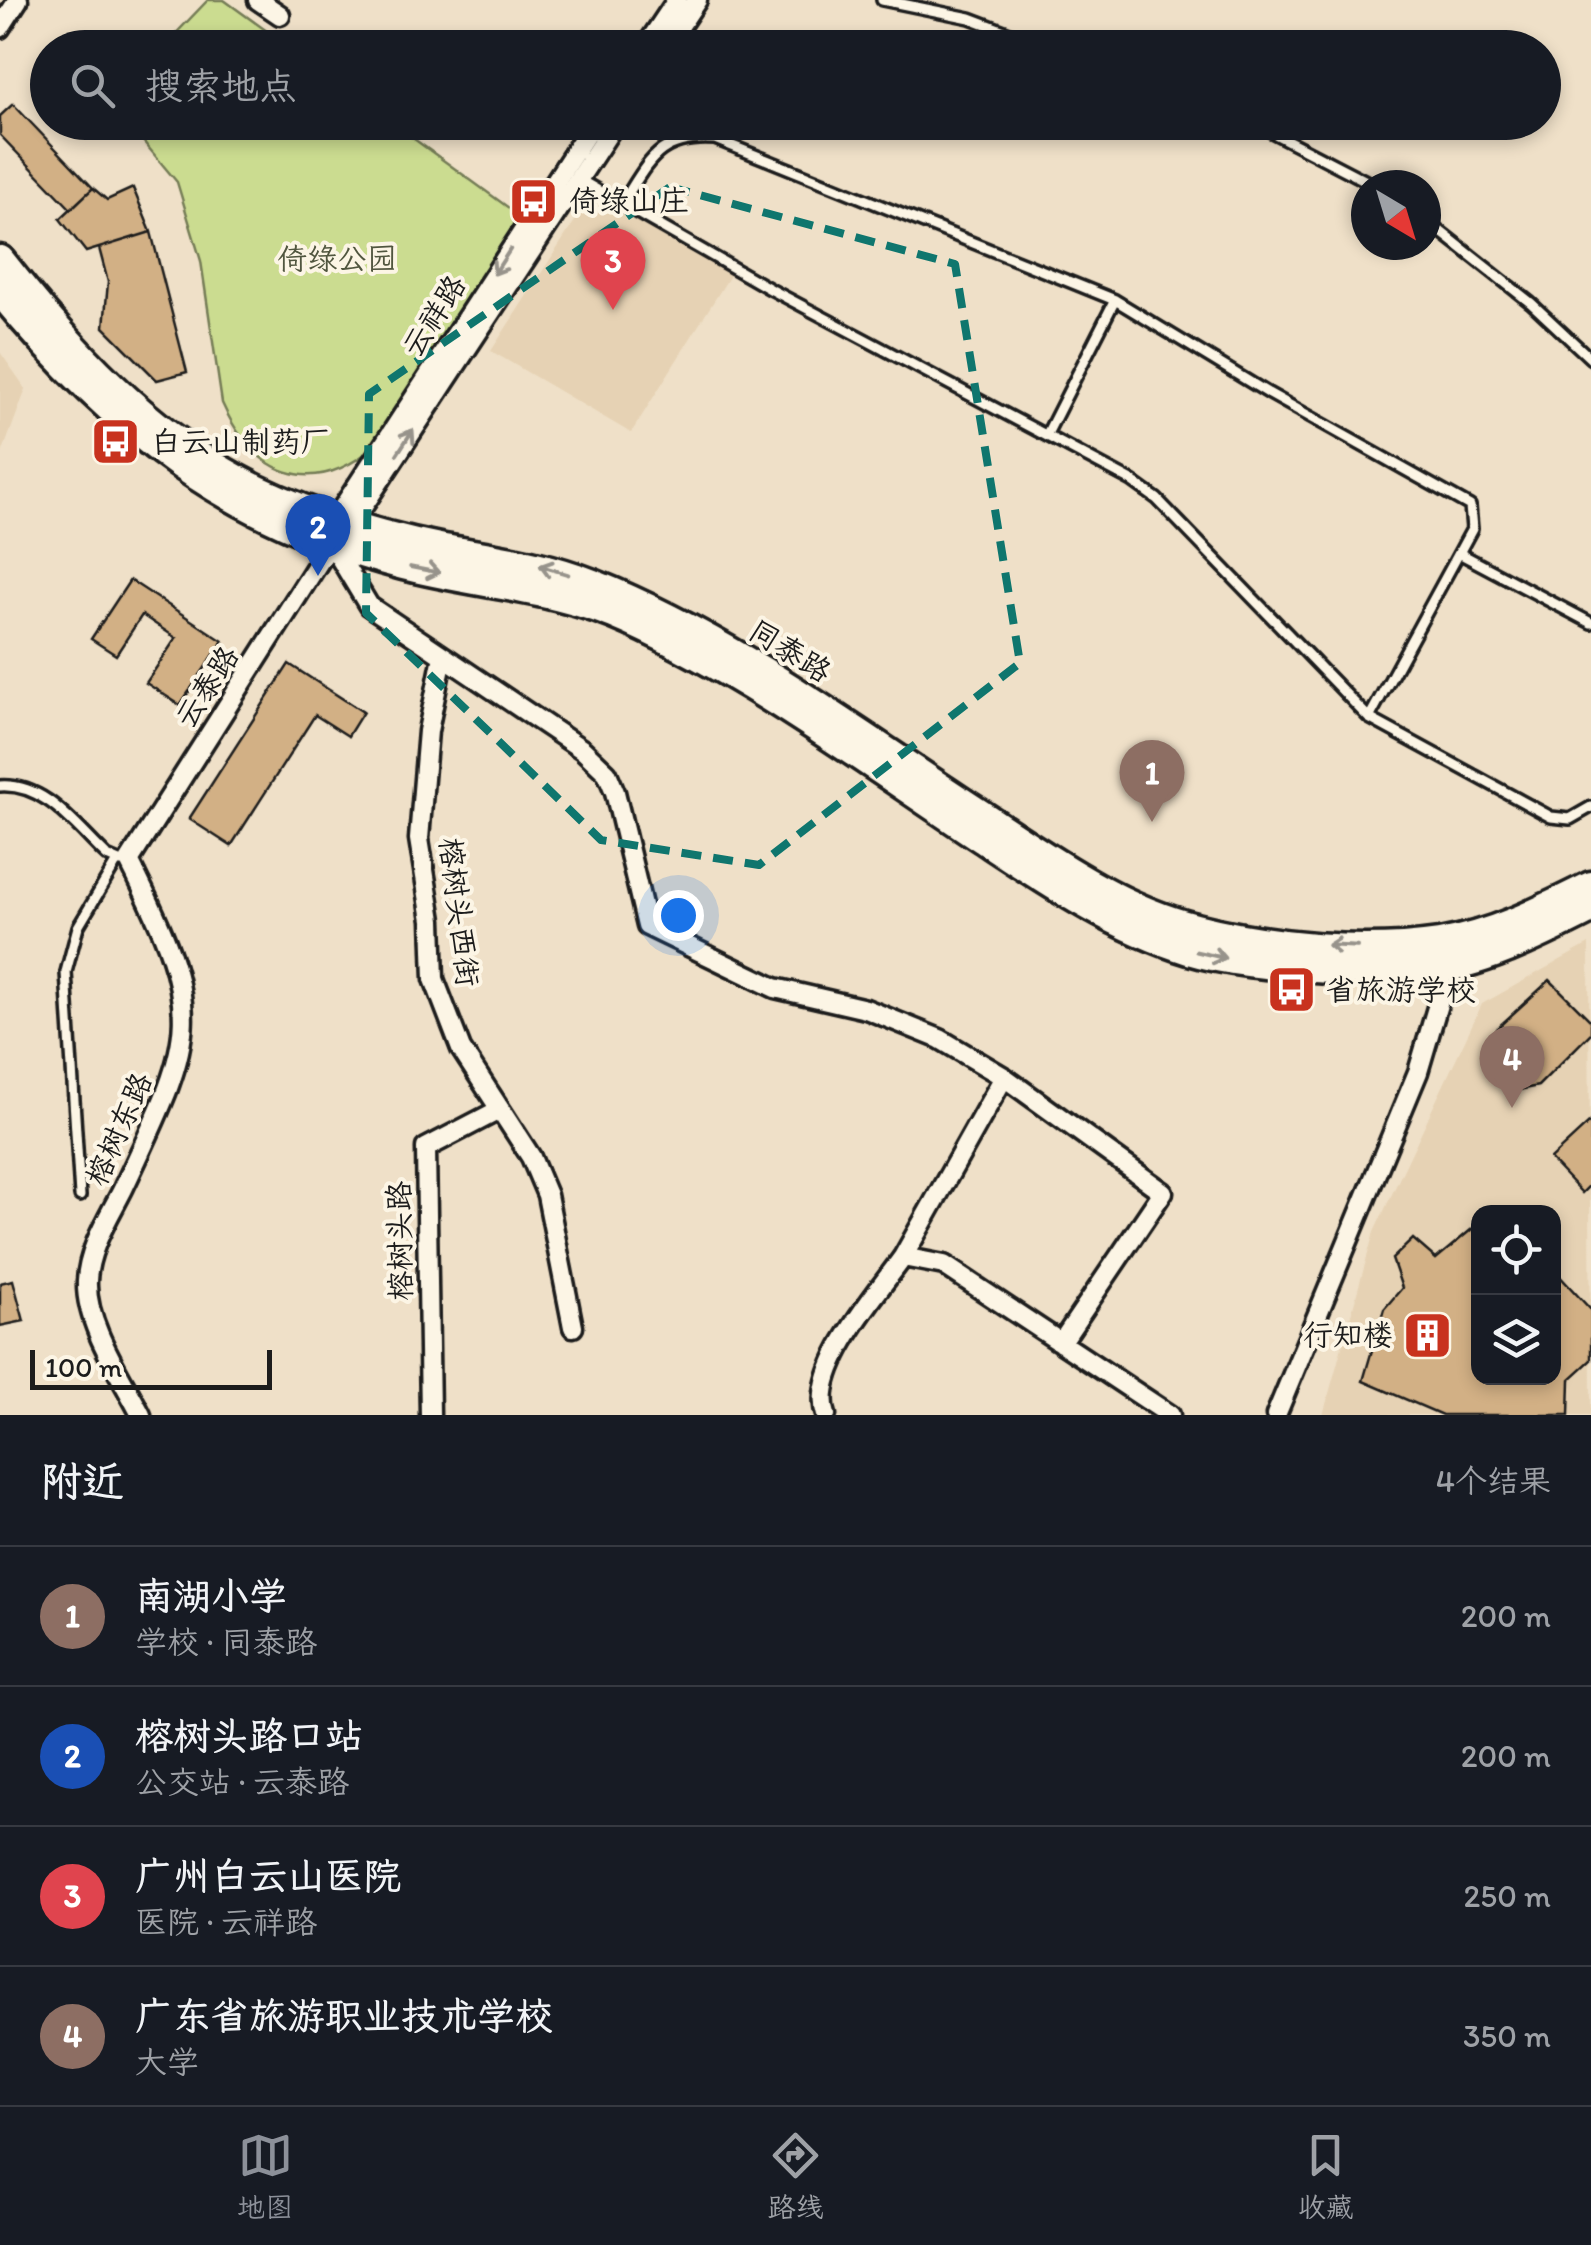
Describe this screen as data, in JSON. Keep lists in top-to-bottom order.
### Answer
{
  "streets": {
    "main road": ["同泰路"],
    "street": [
      "云祥路",
      "云泰路",
      "榕树头西街",
      "榕树东路",
      "榕树头路"
    ]
  },
  "crossings": [
    ["云祥路", "同泰路"],
    ["云祥路", "云泰路"],
    ["同泰路", "云泰路"],
    ["云泰路", "榕树东路"],
    ["榕树头西街", "榕树头路"]
  ],
  "parks": ["倚绿公园"],
  "places": {
    "bus stop": ["倚绿山庄", "白云山制药厂", "省旅游学校"],
    "building": ["行知楼"]
  },
  "scale_bar": "100 m",
  "north": "bottom right",
  "page": {
    "search": "搜索地点",
    "pins": [
      "3",
      "2",
      "1",
      "4"
    ],
    "scale": "100 m",
    "heading": ["附近", "4个结果"],
    "list": [
      {
        "mark": "1",
        "name": "南湖小学",
        "note": "学校 · 同泰路",
        "value": "200 m"
      },
      {
        "mark": "2",
        "name": "榕树头路口站",
        "note": "公交站 · 云泰路",
        "value": "200 m"
      },
      {
        "mark": "3",
        "name": "广州白云山医院",
        "note": "医院 · 云祥路",
        "value": "250 m"
      },
      {
        "mark": "4",
        "name": "广东省旅游职业技术学校",
        "note": "大学",
        "value": "350 m"
      }
    ],
    "nav": ["地图", "路线", "收藏"]
  }
}
